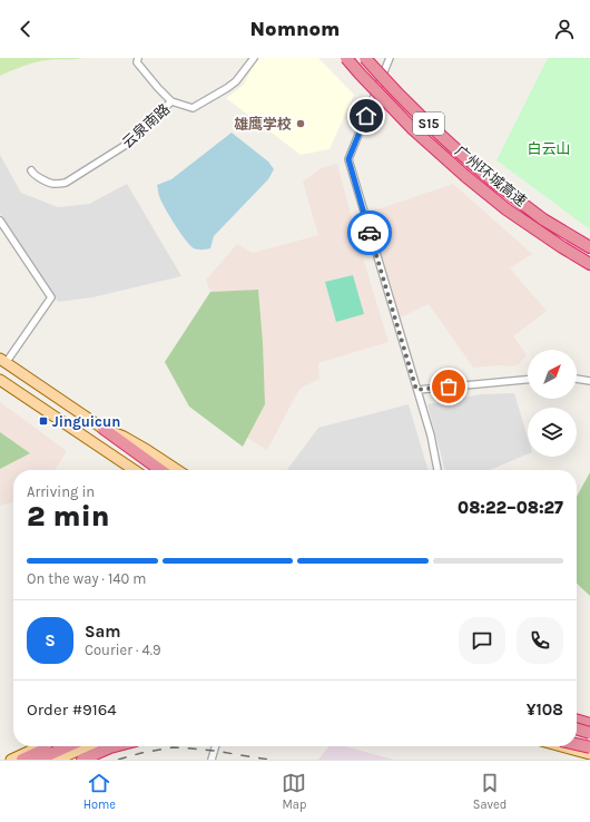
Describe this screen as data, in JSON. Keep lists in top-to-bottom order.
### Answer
{
  "streets": {
    "highway": ["S15", "广州环城高速"],
    "street": ["云泉南路"]
  },
  "parks": ["白云山"],
  "places": {
    "other": ["雄鹰学校"],
    "transit": ["Jinguicun"]
  },
  "north": "top right",
  "page": {
    "header": "Nomnom",
    "heading": ["2 min", "Arriving in", "08:22–08:27"],
    "panel": [
      "Sam",
      "Courier · 4.9",
      "Order #9164",
      "¥108"
    ],
    "bar": "On the way · 140 m",
    "round": "S",
    "tabs": ["Home", "Map", "Saved"]
  }
}
